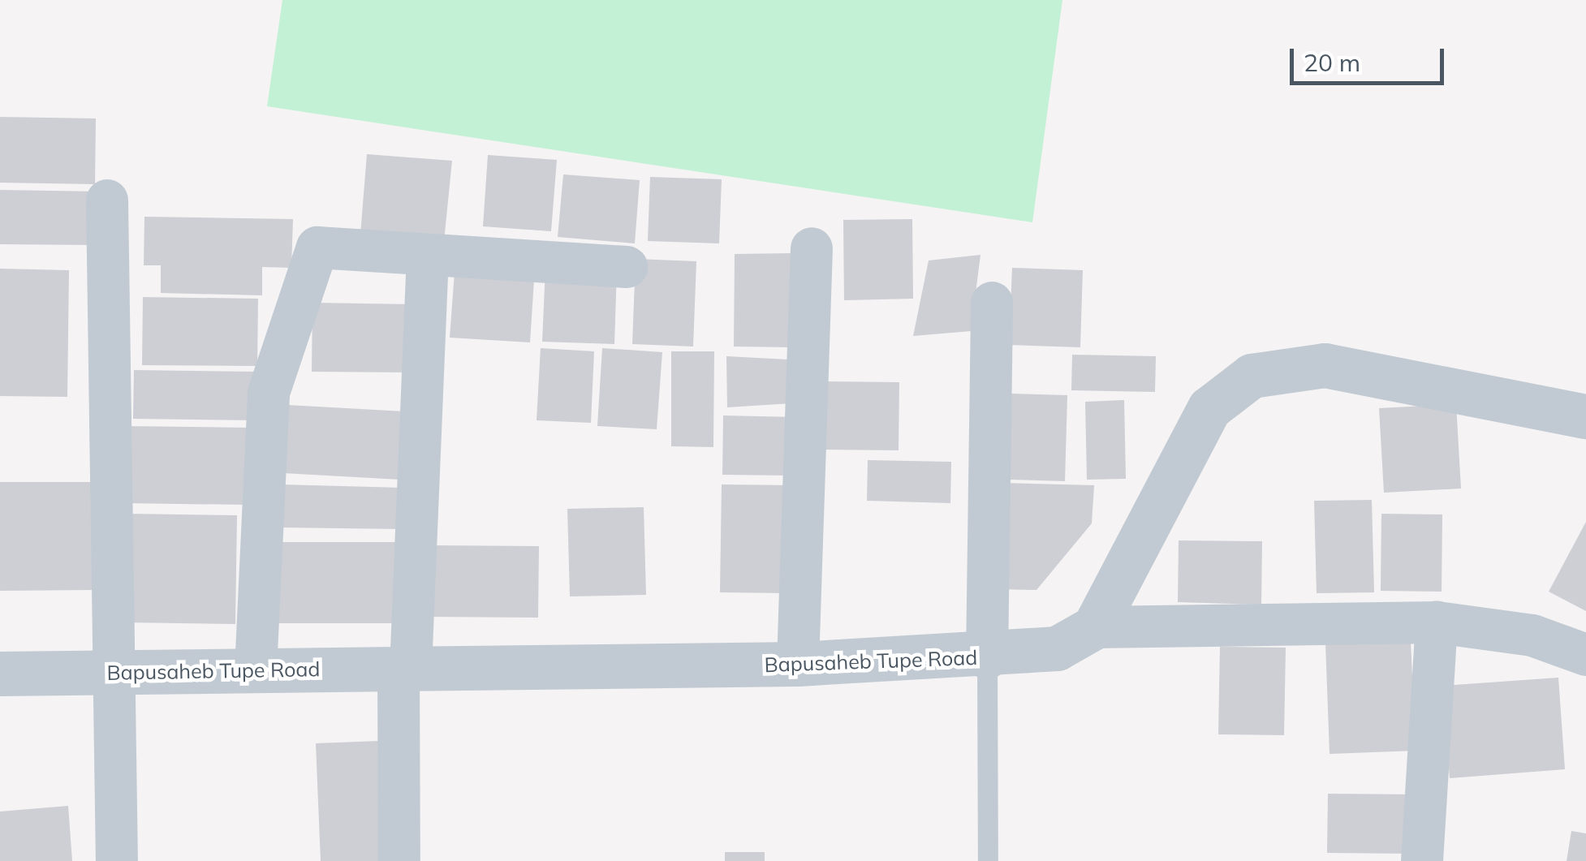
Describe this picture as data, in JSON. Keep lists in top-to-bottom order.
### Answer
{
  "streets": {
    "street": ["Bapusaheb Tupe Road"]
  },
  "scale_bar": "20 m"
}
